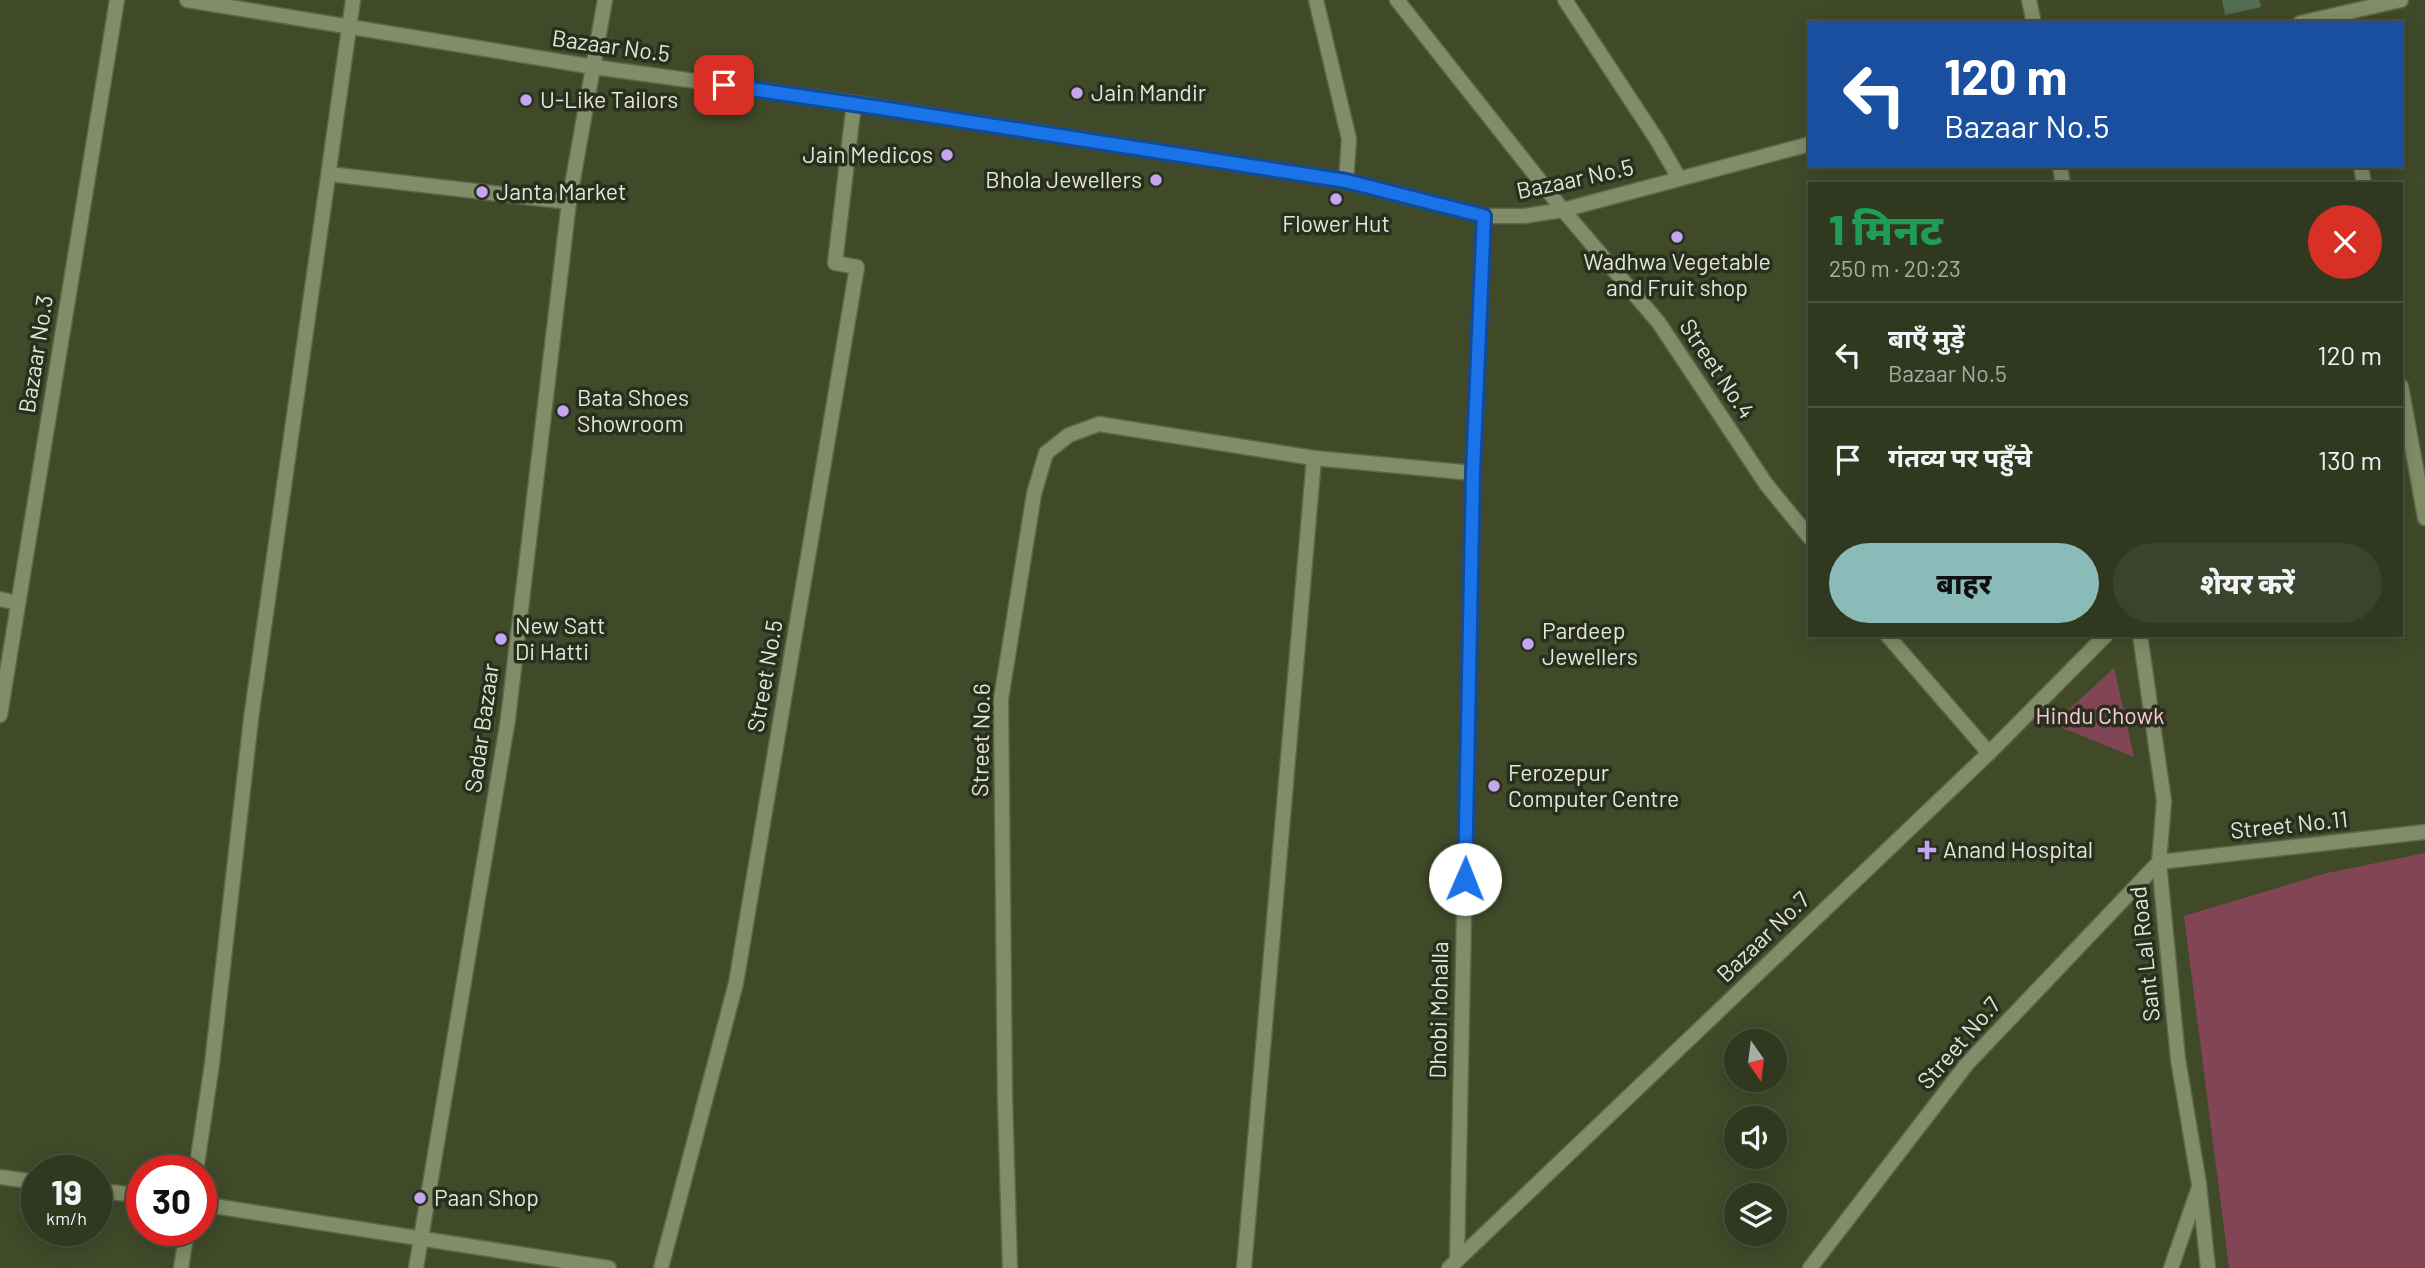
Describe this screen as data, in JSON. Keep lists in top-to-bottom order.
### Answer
{
  "streets": {
    "street": [
      "Bazaar No.5",
      "Bazaar No.3",
      "Street No.4",
      "Street No.5",
      "Sadar Bazaar",
      "Street No.6",
      "Street No.11",
      "Bazaar No.7",
      "Sant Lal Road",
      "Dhobi Mohalla",
      "Street No.7"
    ]
  },
  "crossings": [
    ["Bazaar No.5", "Street No.4"],
    ["Bazaar No.5", "Street No.5"],
    ["Bazaar No.5", "Sadar Bazaar"],
    ["Bazaar No.5", "Dhobi Mohalla"],
    ["Street No.6", "Dhobi Mohalla"],
    ["Street No.11", "Sant Lal Road"],
    ["Street No.11", "Street No.7"],
    ["Bazaar No.7", "Dhobi Mohalla"],
    ["Sant Lal Road", "Street No.7"]
  ],
  "parks": ["Hindu Chowk"],
  "places": {
    "other": [
      "Jain Mandir",
      "U-Like Tailors",
      "Jain Medicos",
      "Bhola Jewellers",
      "Janta Market",
      "Flower Hut",
      "Wadhwa Vegetable and Fruit shop",
      "Bata Shoes Showroom",
      "New Satt Di Hatti",
      "Pardeep Jewellers",
      "Ferozepur Computer Centre",
      "Paan Shop"
    ],
    "health": ["Anand Hospital"]
  },
  "north": "bottom",
  "page": {
    "turn": ["120 m", "Bazaar No.5"],
    "heading": ["1 मिनट", "250 m · 20:23"],
    "list": [
      {
        "name": "बाएँ मुड़ें",
        "note": "Bazaar No.5",
        "value": "120 m"
      },
      {
        "name": "गंतव्य पर पहुँचे",
        "value": "130 m"
      }
    ],
    "buttons": ["बाहर", "शेयर करें"],
    "speed": "19 km/h",
    "limit": "30"
  }
}
